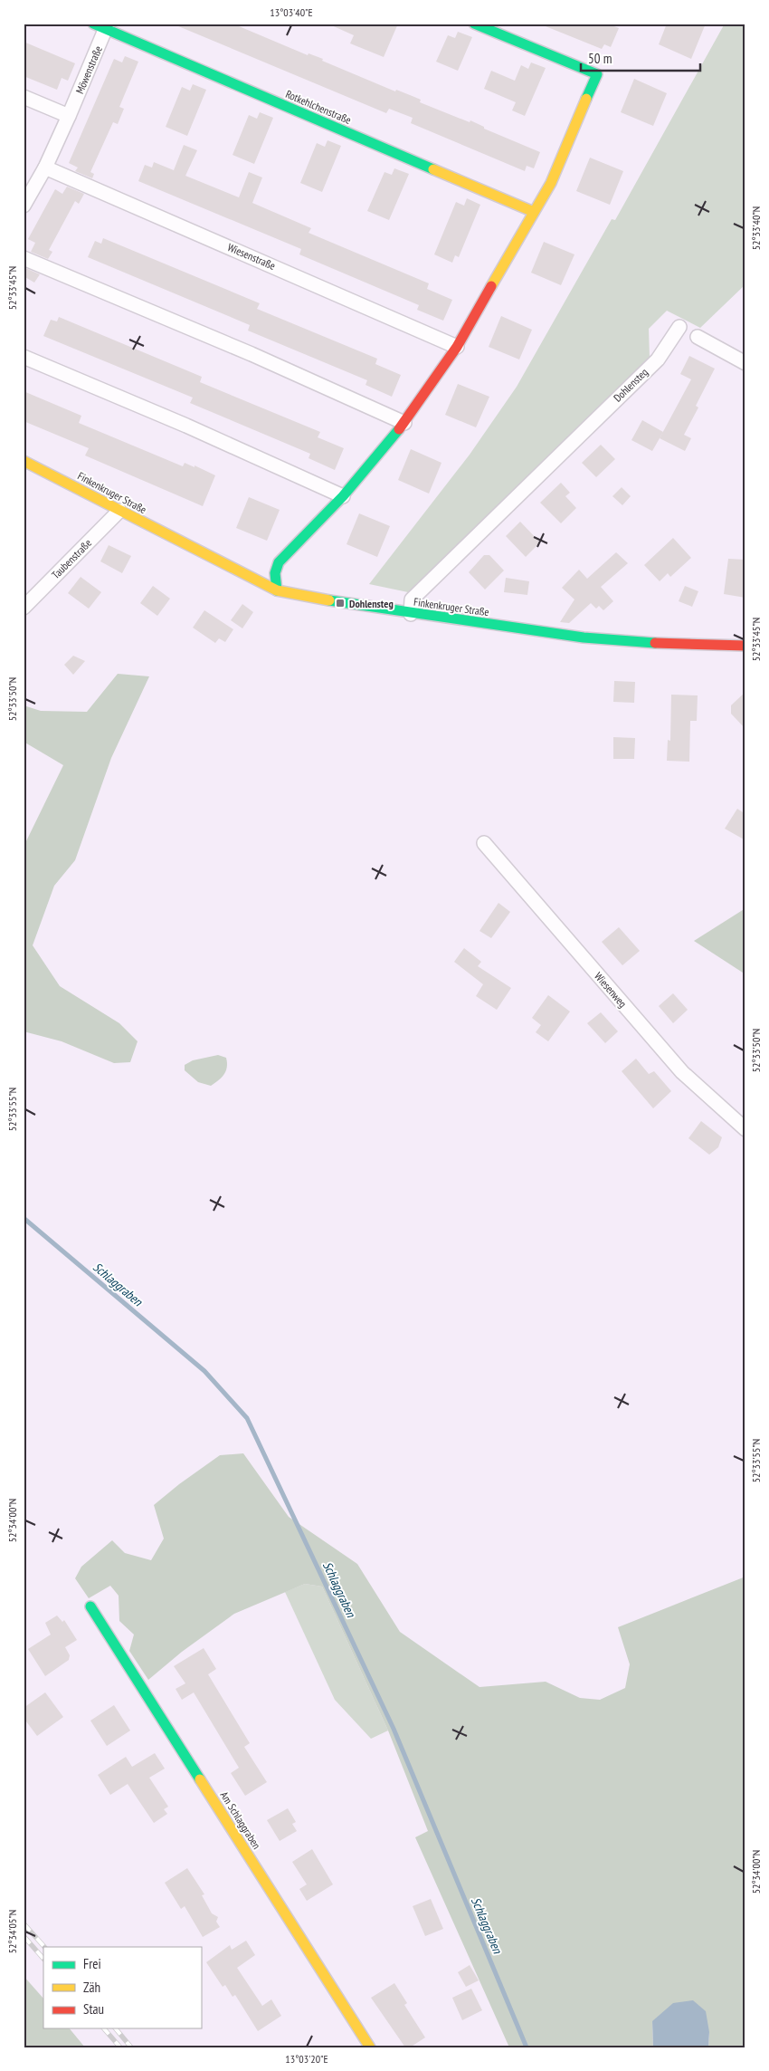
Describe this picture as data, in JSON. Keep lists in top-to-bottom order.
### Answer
{
  "streets": {
    "street": [
      "Möwenstraße",
      "Rotkehlchenstraße",
      "Wiesenstraße",
      "Dohlensteg",
      "Finkenkruger Straße",
      "Taubenstraße",
      "Wiesenweg",
      "Am Schlaggraben"
    ]
  },
  "crossings": [
    ["Möwenstraße", "Rotkehlchenstraße"],
    ["Möwenstraße", "Wiesenstraße"],
    ["Dohlensteg", "Finkenkruger Straße"],
    ["Finkenkruger Straße", "Taubenstraße"]
  ],
  "water": ["Schlaggraben"],
  "places": {
    "transit": ["Dohlensteg"]
  },
  "legend": ["Frei", "Zäh", "Stau"],
  "scale_bar": "50 m",
  "coordinates": [
    "13°03'40\"E",
    "52°33'40\"N",
    "52°33'45\"N",
    "52°33'50\"N",
    "52°33'55\"N",
    "52°34'00\"N",
    "52°34'05\"N",
    "13°03'20\"E"
  ]
}
